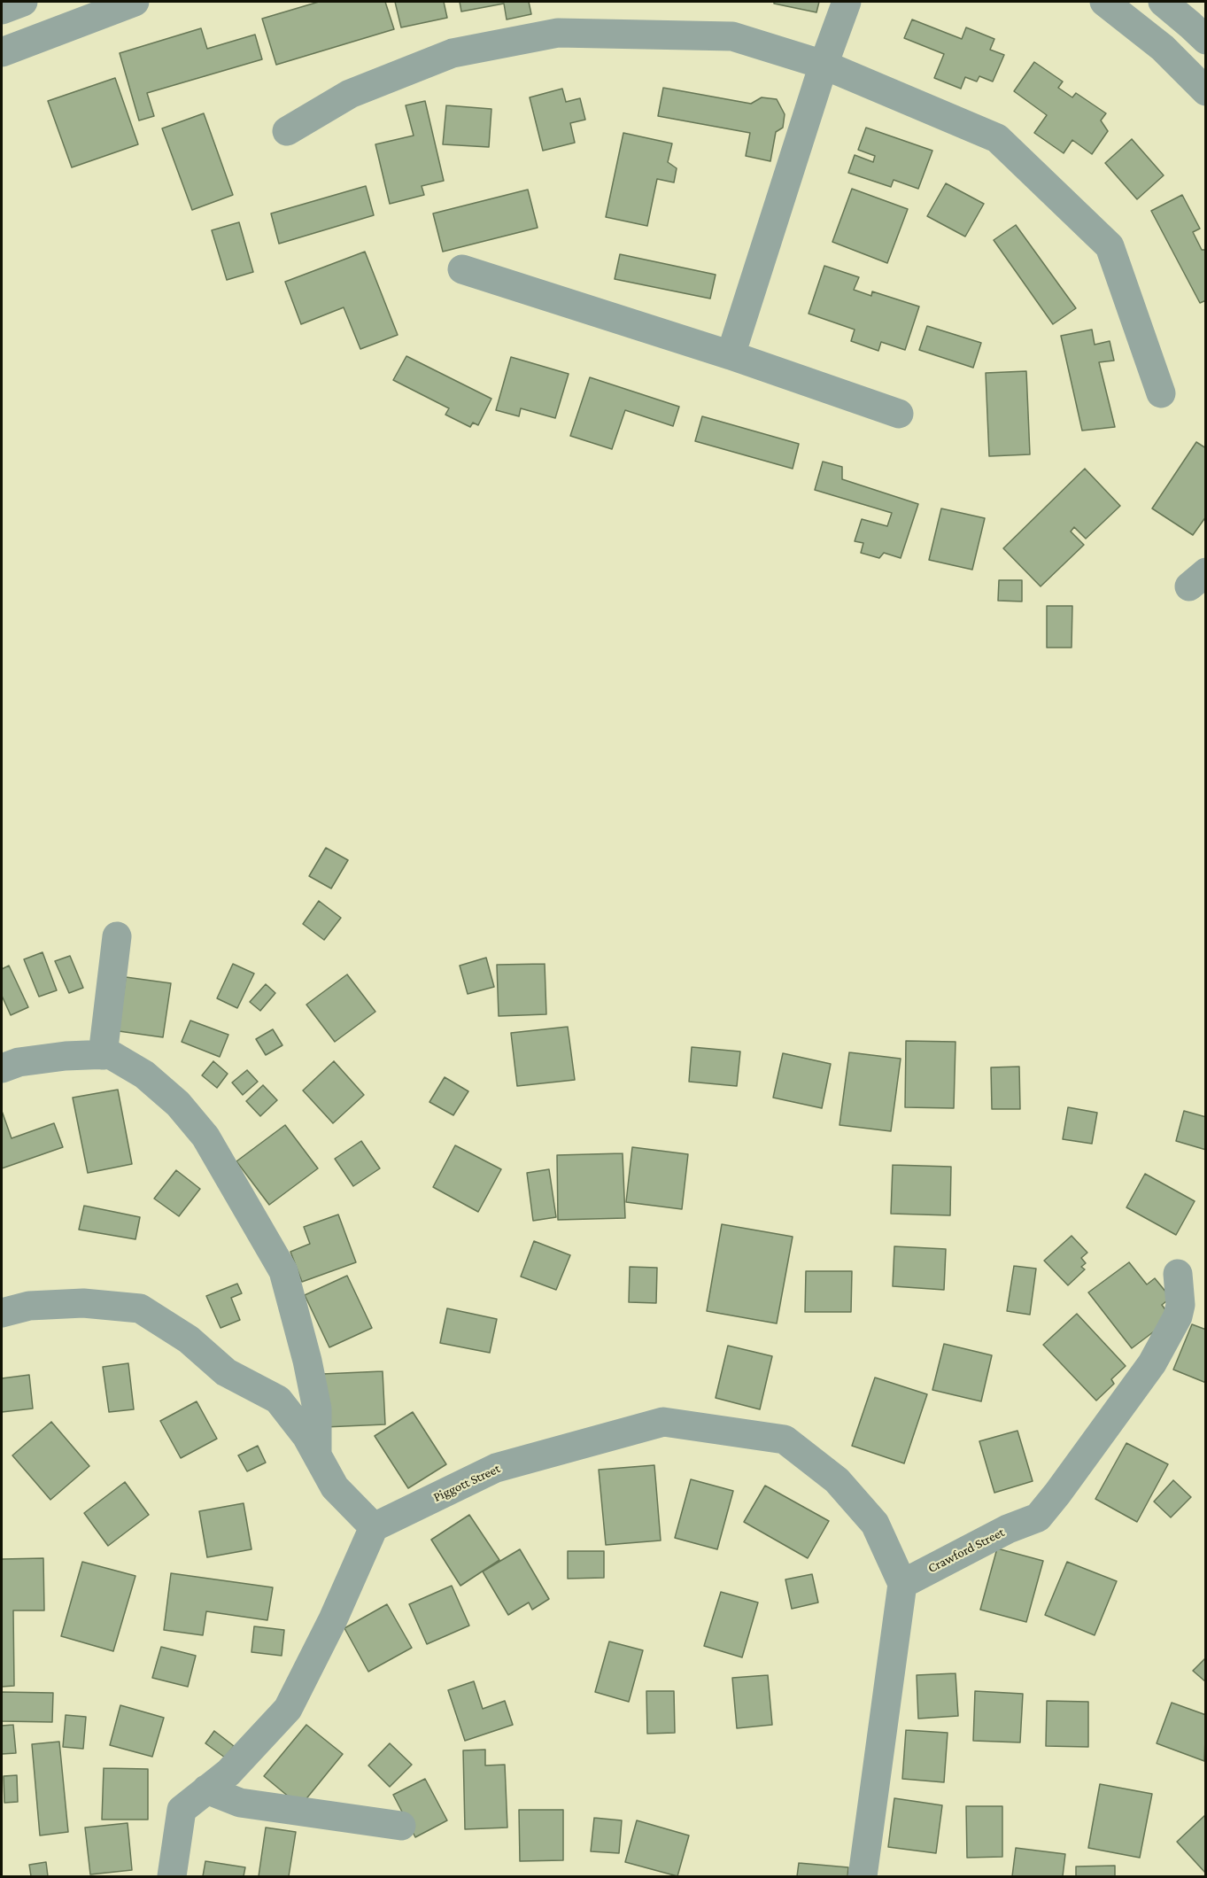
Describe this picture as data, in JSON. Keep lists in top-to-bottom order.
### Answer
{
  "streets": {
    "street": ["Piggott Street", "Crawford Street"]
  },
  "crossings": [
    ["Piggott Street", "Crawford Street"]
  ]
}
